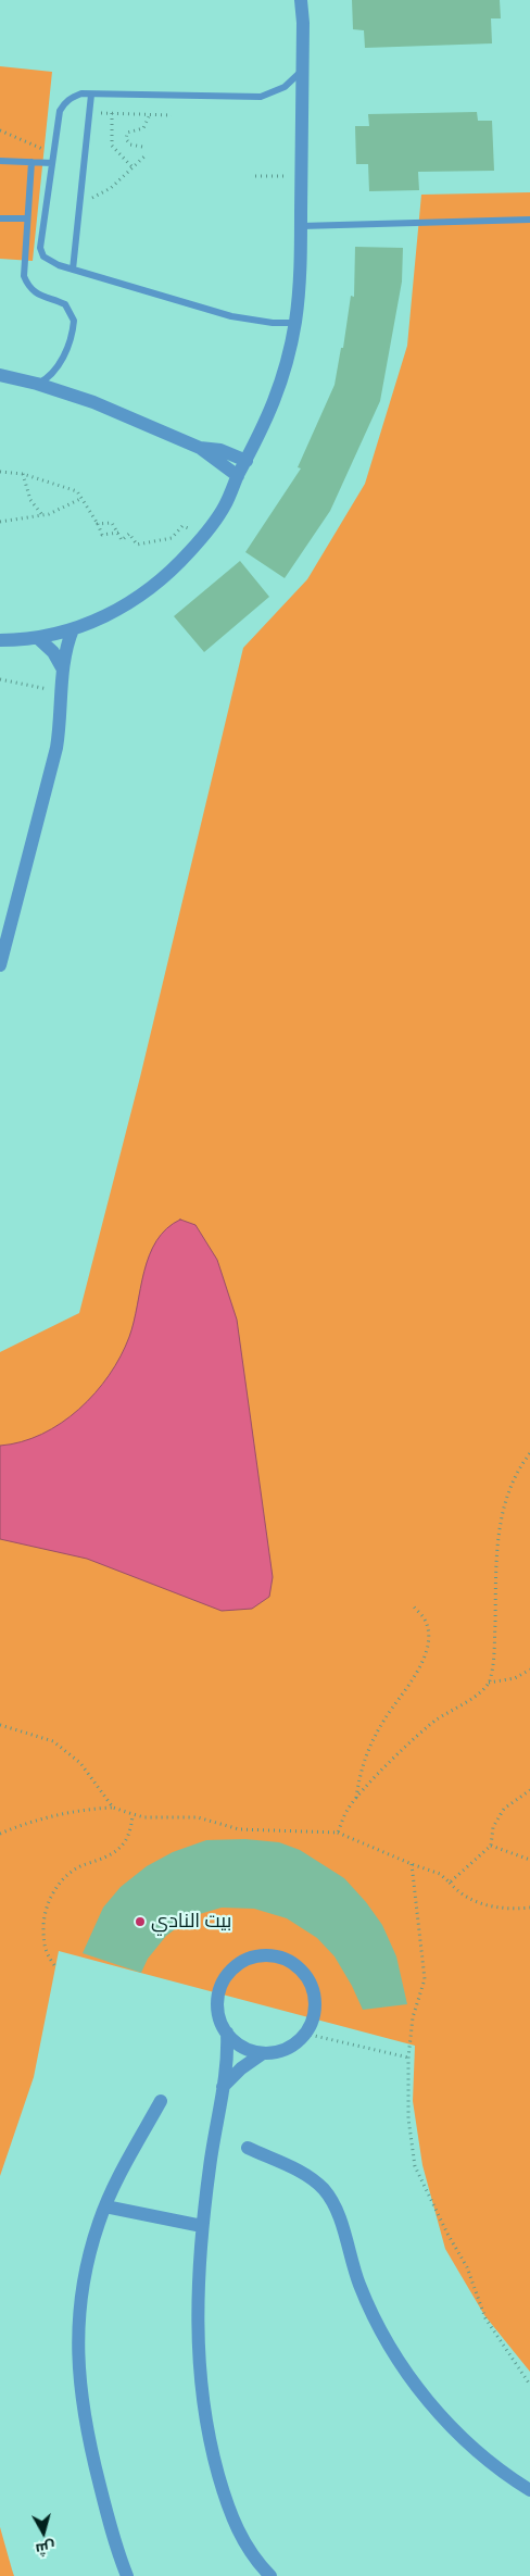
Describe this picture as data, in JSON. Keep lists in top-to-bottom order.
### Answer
{
  "places": ["بيت النادي"],
  "north": "bottom"
}
